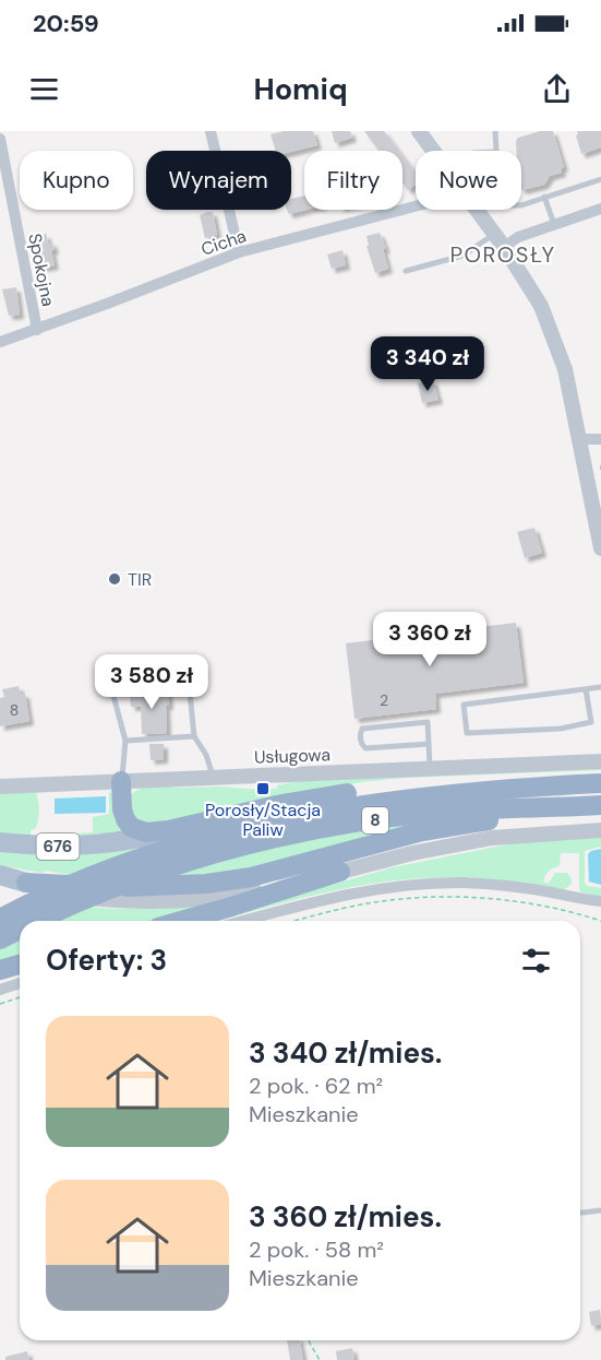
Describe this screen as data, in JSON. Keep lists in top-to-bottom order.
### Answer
{
  "streets": {
    "highway": ["8"],
    "main road": ["676"],
    "street": ["Cicha", "Spokojna", "Usługowa"]
  },
  "crossings": [
    ["Cicha", "Spokojna"]
  ],
  "districts": ["POROSŁY"],
  "places": {
    "other": ["TIR"],
    "transit": ["Porosły/Stacja Paliw"]
  },
  "house_numbers": ["2", "8"],
  "page": {
    "status": "20:59",
    "header": "Homiq",
    "chip": [
      "Kupno",
      "Wynajem",
      "Filtry",
      "Nowe"
    ],
    "price": ["3 340 zł", "3 360 zł", "3 580 zł"],
    "heading": "Oferty: 3",
    "list": [
      {
        "name": "3 340 zł/mies.",
        "note": "2 pok. · 62 m² · Mieszkanie"
      },
      {
        "name": "3 360 zł/mies.",
        "note": "2 pok. · 58 m² · Mieszkanie"
      }
    ]
  }
}
